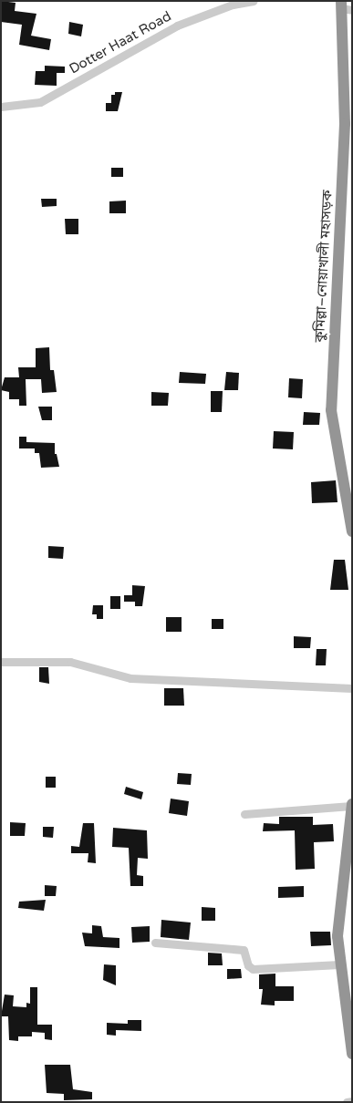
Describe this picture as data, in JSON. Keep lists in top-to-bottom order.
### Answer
{
  "streets": {
    "highway": ["কুমিল্লা–নোয়াখালী মহাসড়ক"],
    "street": ["Dotter Haat Road"]
  }
}
